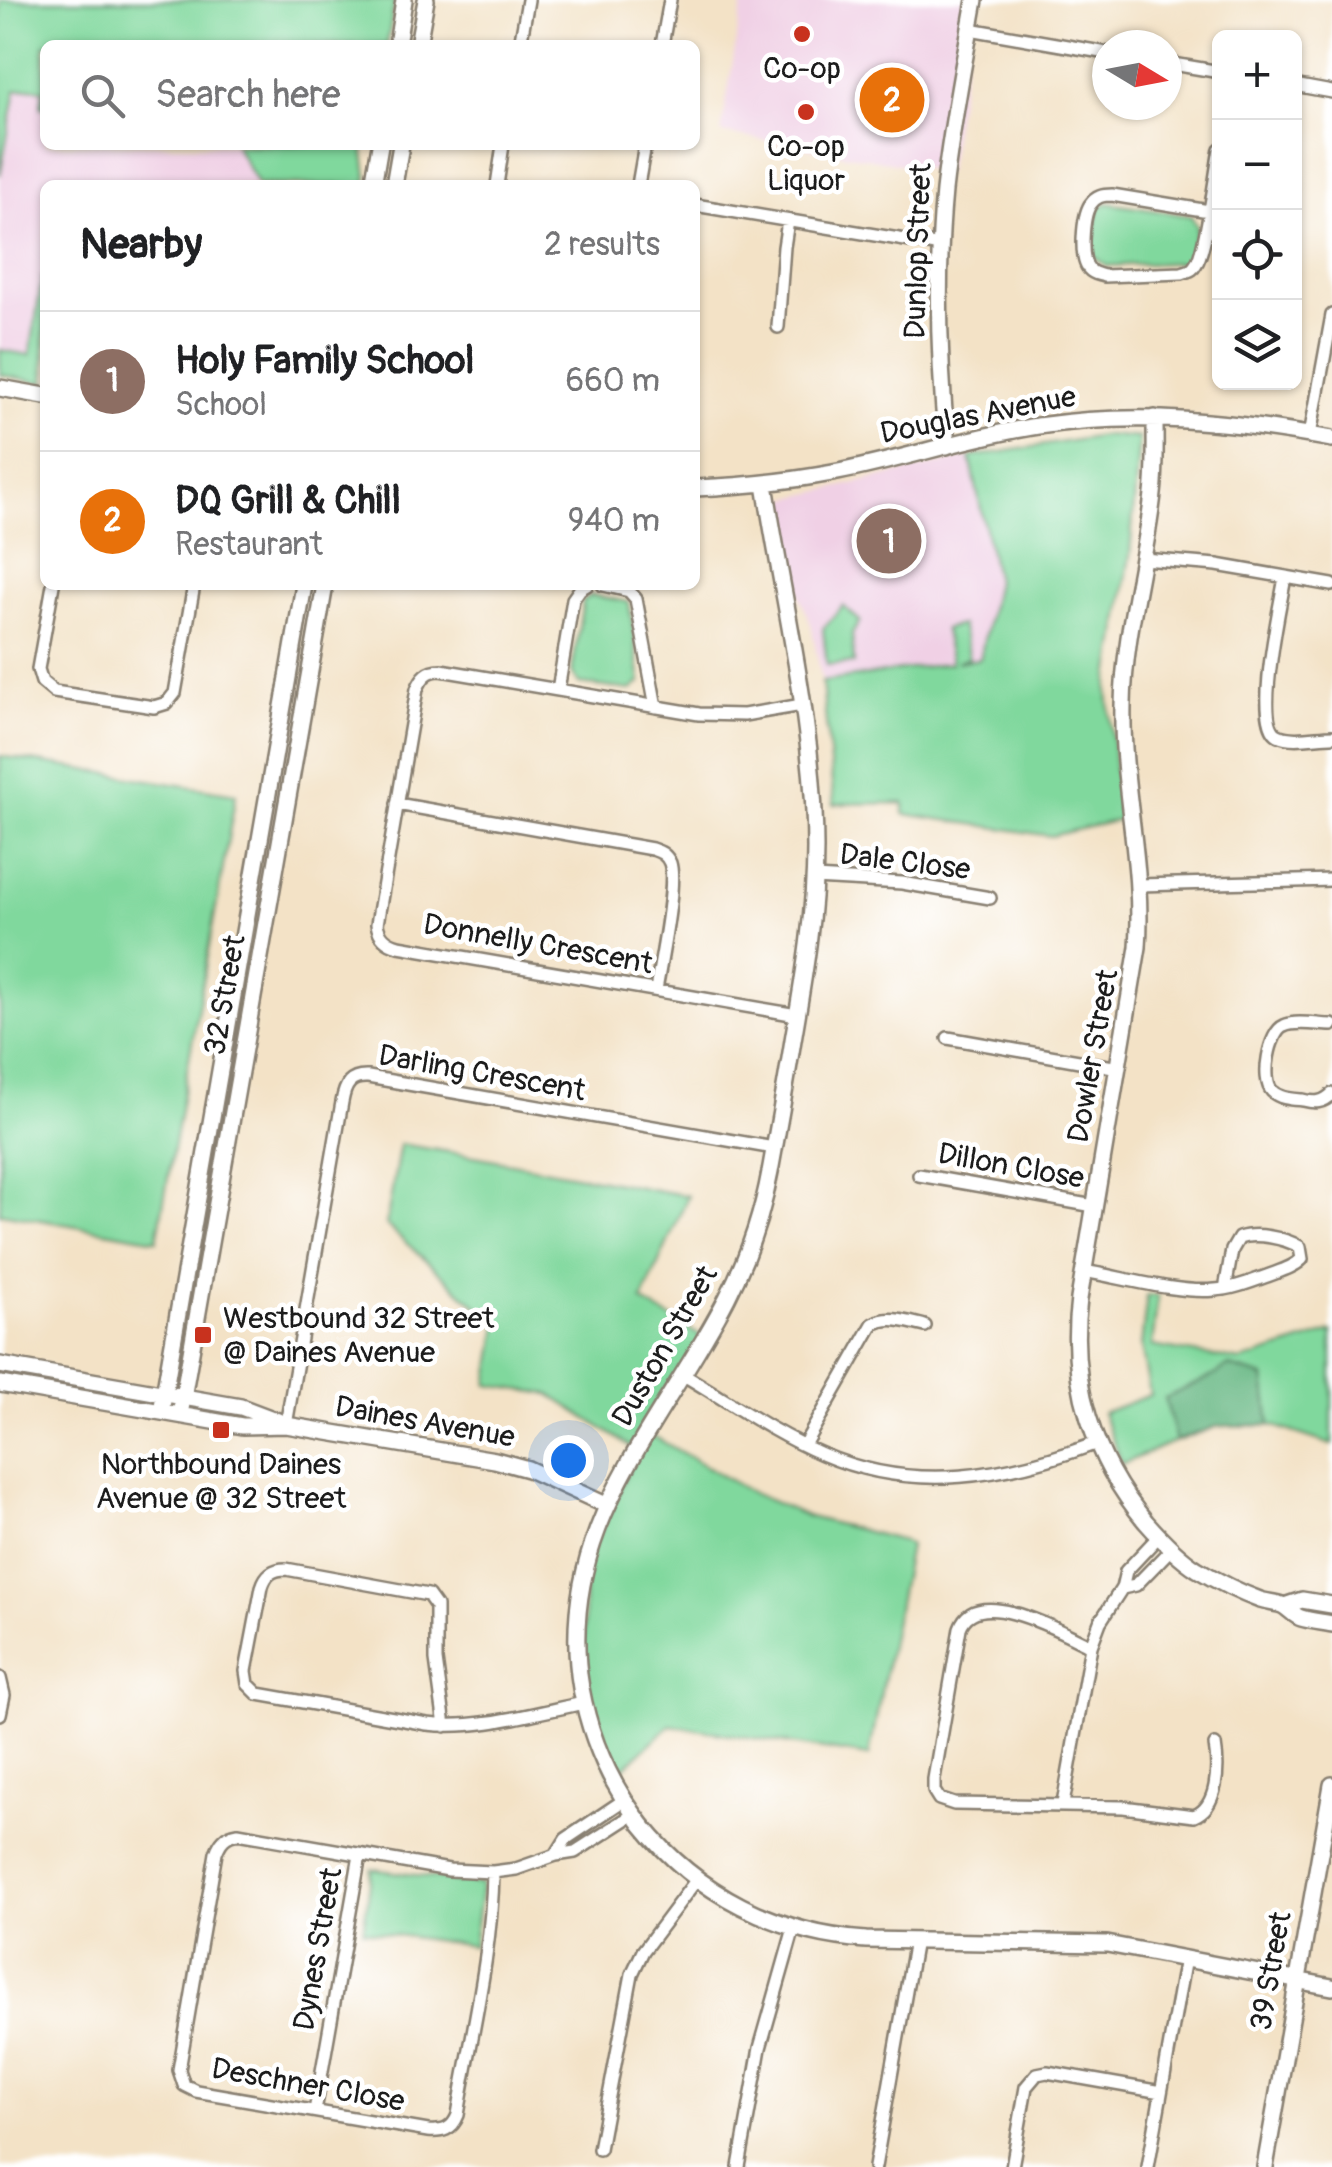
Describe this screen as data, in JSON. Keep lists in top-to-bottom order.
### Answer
{
  "streets": {
    "street": [
      "Dunlop Street",
      "Douglas Avenue",
      "Dale Close",
      "Donnelly Crescent",
      "32 Street",
      "Dowler Street",
      "Darling Crescent",
      "Dillon Close",
      "Duston Street",
      "Daines Avenue",
      "Dynes Street",
      "39 Street",
      "Deschner Close"
    ]
  },
  "crossings": [
    ["Dunlop Street", "Douglas Avenue"],
    ["Douglas Avenue", "Dowler Street"],
    ["Douglas Avenue", "Duston Street"],
    ["Dale Close", "Duston Street"],
    ["Donnelly Crescent", "Duston Street"],
    ["32 Street", "Daines Avenue"],
    ["Dowler Street", "Dillon Close"],
    ["Darling Crescent", "Duston Street"],
    ["Darling Crescent", "Daines Avenue"],
    ["Duston Street", "Daines Avenue"],
    ["Duston Street", "39 Street"],
    ["Duston Street", "Deschner Close"],
    ["Dynes Street", "Deschner Close"]
  ],
  "places": {
    "other": ["Co-op", "Co-op Liquor"],
    "transit": ["Westbound 32 Street @ Daines Avenue", "Northbound Daines Avenue @ 32 Street"]
  },
  "north": "right",
  "page": {
    "map_buttons": ["+", "−"],
    "search": "Search here",
    "pins": ["2", "1"],
    "heading": ["Nearby", "2 results"],
    "list": [
      {
        "mark": "1",
        "name": "Holy Family School",
        "note": "School",
        "value": "660 m"
      },
      {
        "mark": "2",
        "name": "DQ Grill & Chill",
        "note": "Restaurant",
        "value": "940 m"
      }
    ]
  }
}
